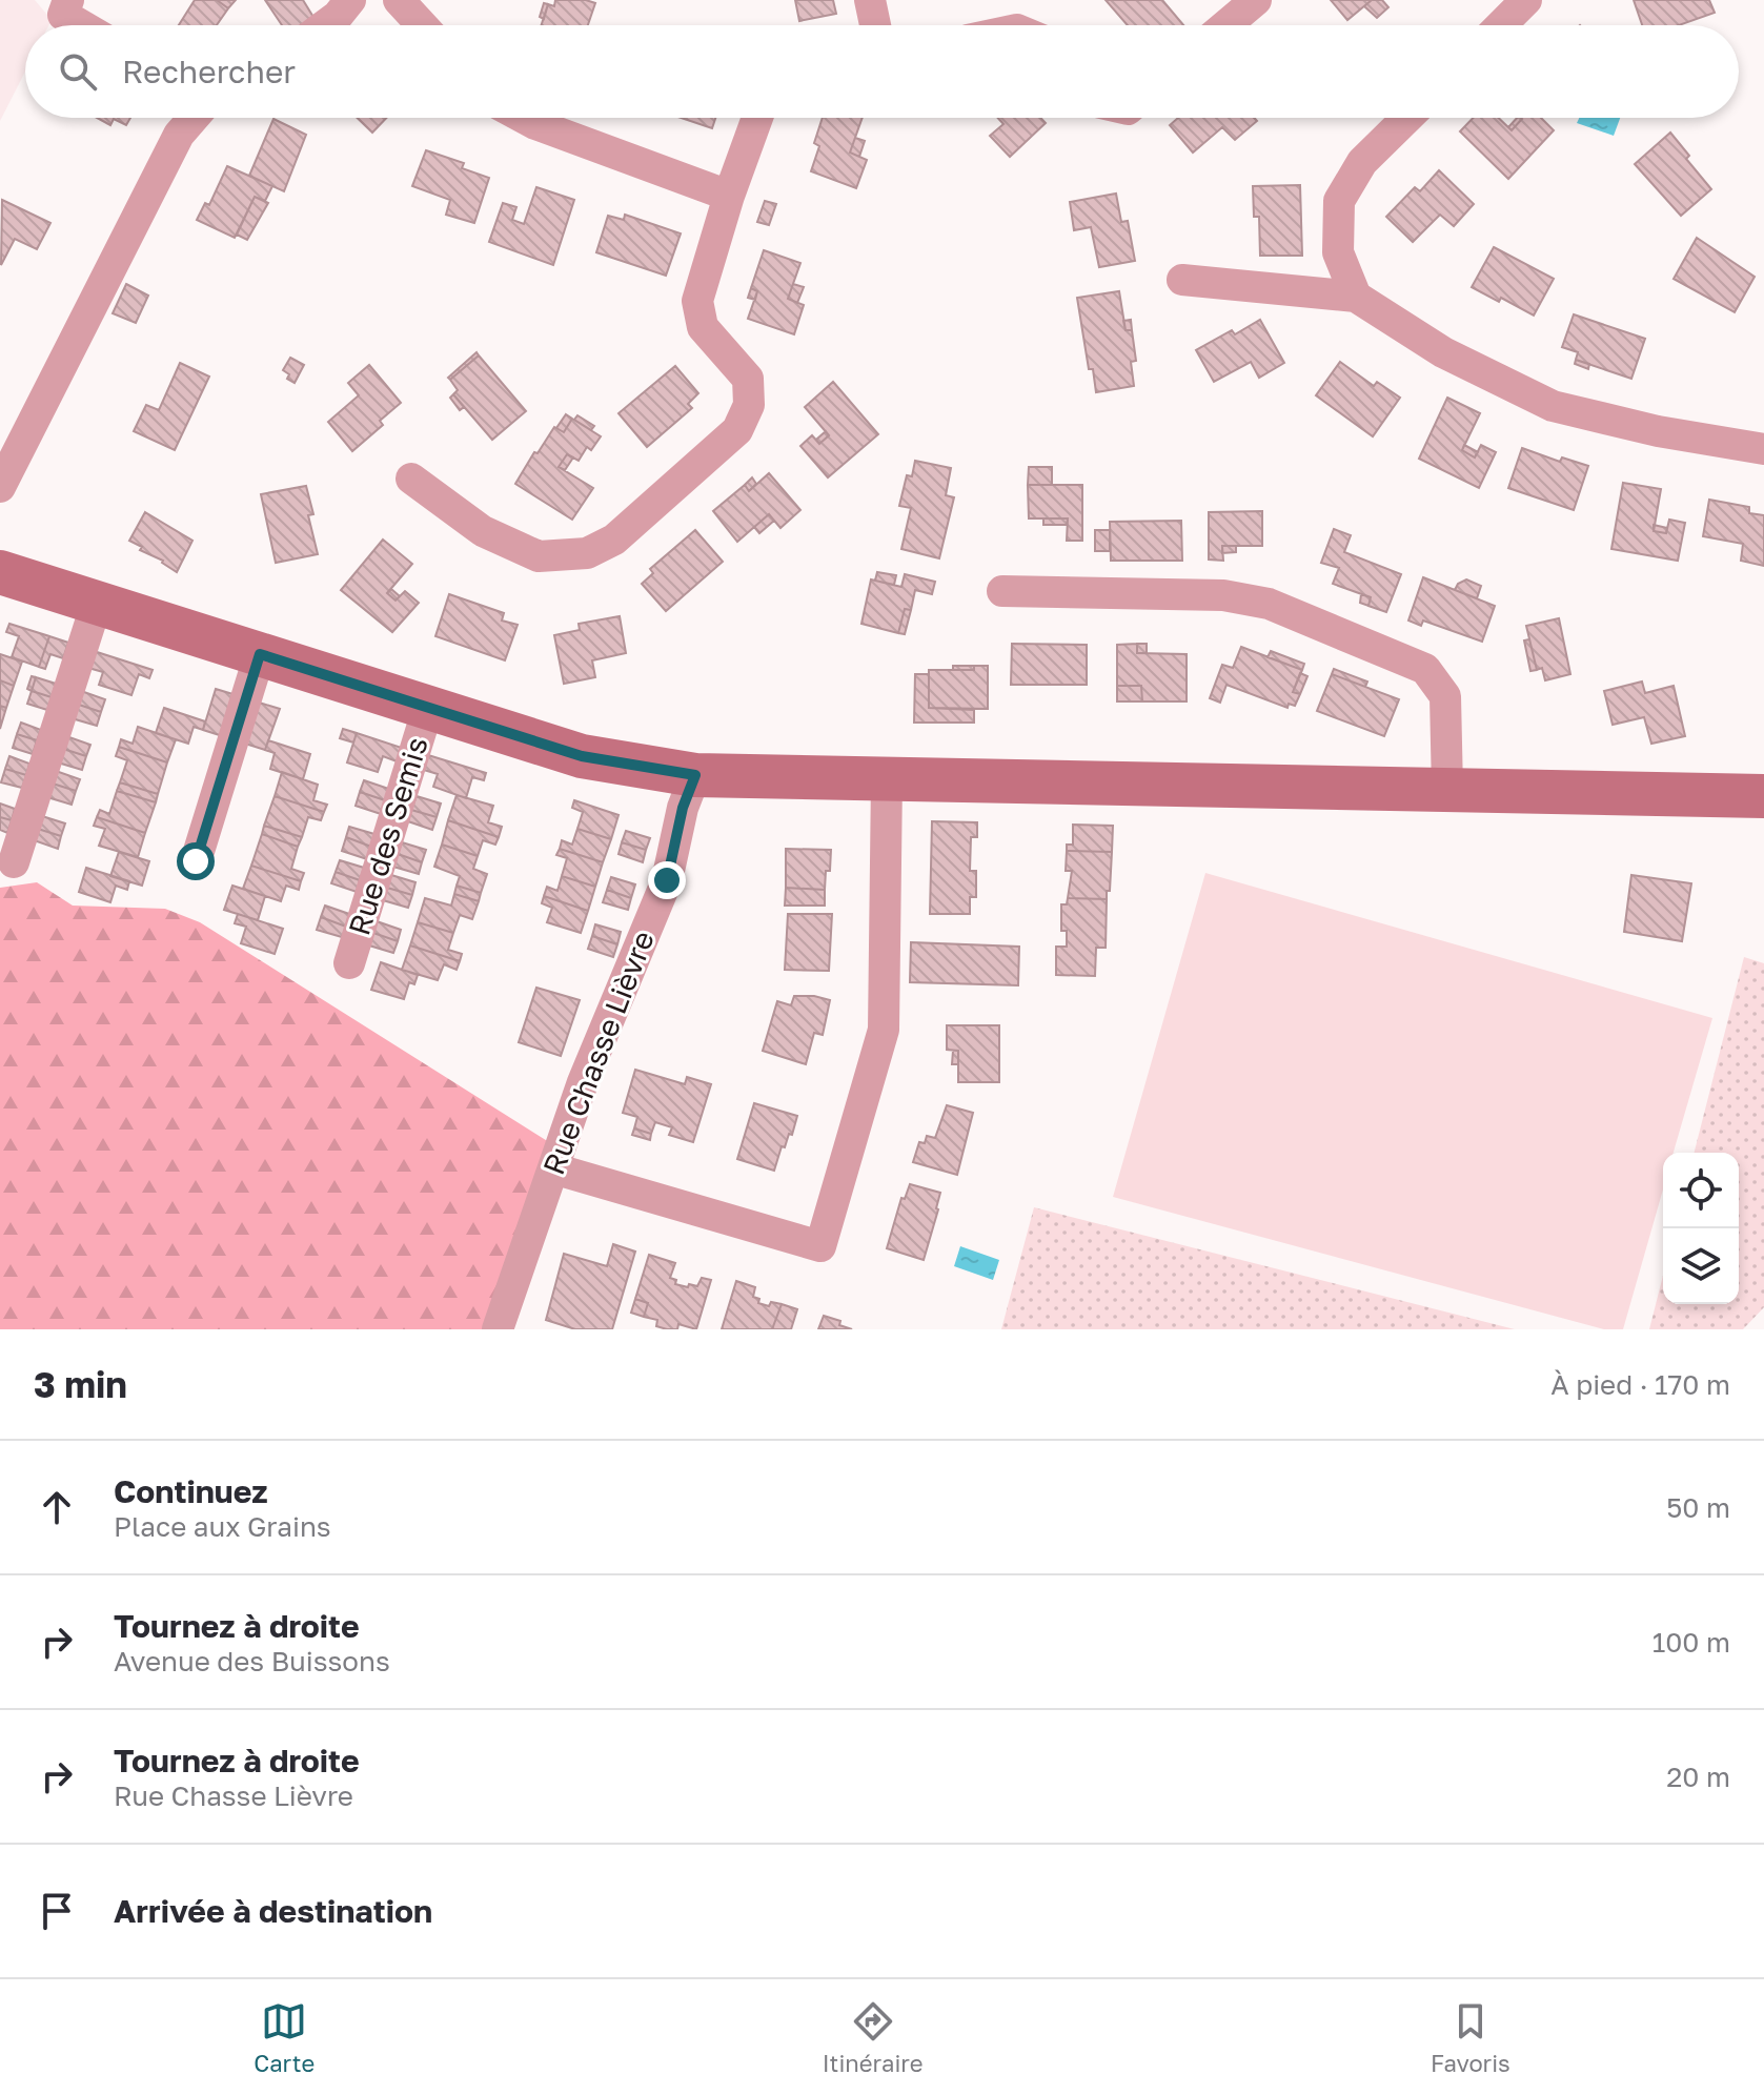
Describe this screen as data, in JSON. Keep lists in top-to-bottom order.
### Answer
{
  "streets": {
    "street": ["Rue des Semis", "Rue Chasse Lièvre"]
  },
  "page": {
    "search": "Rechercher",
    "heading": ["3 min", "À pied · 170 m"],
    "list": [
      ["Continuez", "Place aux Grains", "50 m"],
      ["Tournez à droite", "Avenue des Buissons", "100 m"],
      ["Tournez à droite", "Rue Chasse Lièvre", "20 m"],
      "Arrivée à destination"
    ],
    "nav": ["Carte", "Itinéraire", "Favoris"]
  }
}
